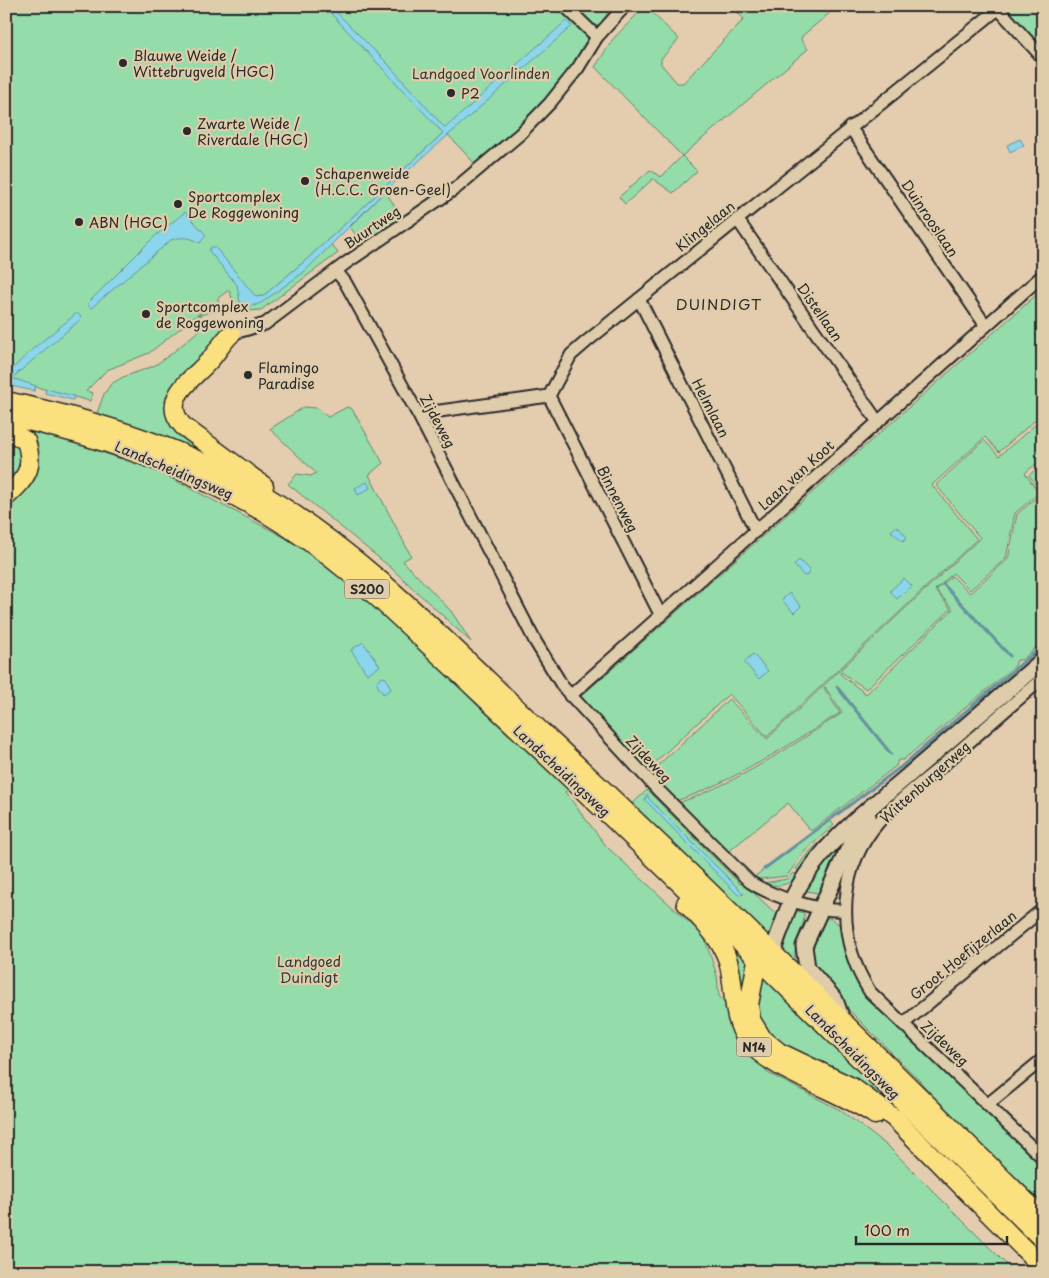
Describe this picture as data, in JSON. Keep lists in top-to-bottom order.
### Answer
{
  "streets": {
    "main road": ["Landscheidingsweg", "S200", "N14"],
    "street": [
      "Duinrooslaan",
      "Klingelaan",
      "Buurtweg",
      "Distellaan",
      "Helmlaan",
      "Zijdeweg",
      "Laan van Koot",
      "Binnenweg",
      "Wittenburgerweg",
      "Groot Hoefijzerlaan"
    ]
  },
  "crossings": [
    ["Duinrooslaan", "Klingelaan"],
    ["Duinrooslaan", "Laan van Koot"],
    ["Klingelaan", "Distellaan"],
    ["Klingelaan", "Helmlaan"],
    ["Klingelaan", "Binnenweg"],
    ["Buurtweg", "Zijdeweg"],
    ["Distellaan", "Laan van Koot"],
    ["Helmlaan", "Laan van Koot"],
    ["Zijdeweg", "Laan van Koot"],
    ["Zijdeweg", "Wittenburgerweg"],
    ["Zijdeweg", "Groot Hoefijzerlaan"],
    ["Landscheidingsweg", "Wittenburgerweg"],
    ["Landscheidingsweg", "N14"],
    ["Laan van Koot", "Binnenweg"],
    ["Wittenburgerweg", "N14"]
  ],
  "districts": ["DUINDIGT"],
  "parks": ["Landgoed Voorlinden", "Landgoed Duindigt"],
  "places": [
    "Blauwe Weide / Wittebrugveld (HGC)",
    "P2",
    "Zwarte Weide / Riverdale (HGC)",
    "Schapenweide (H.C.C. Groen-Geel)",
    "Sportcomplex De Roggewoning",
    "ABN (HGC)",
    "Sportcomplex de Roggewoning",
    "Flamingo Paradise"
  ],
  "scale_bar": "100 m"
}
